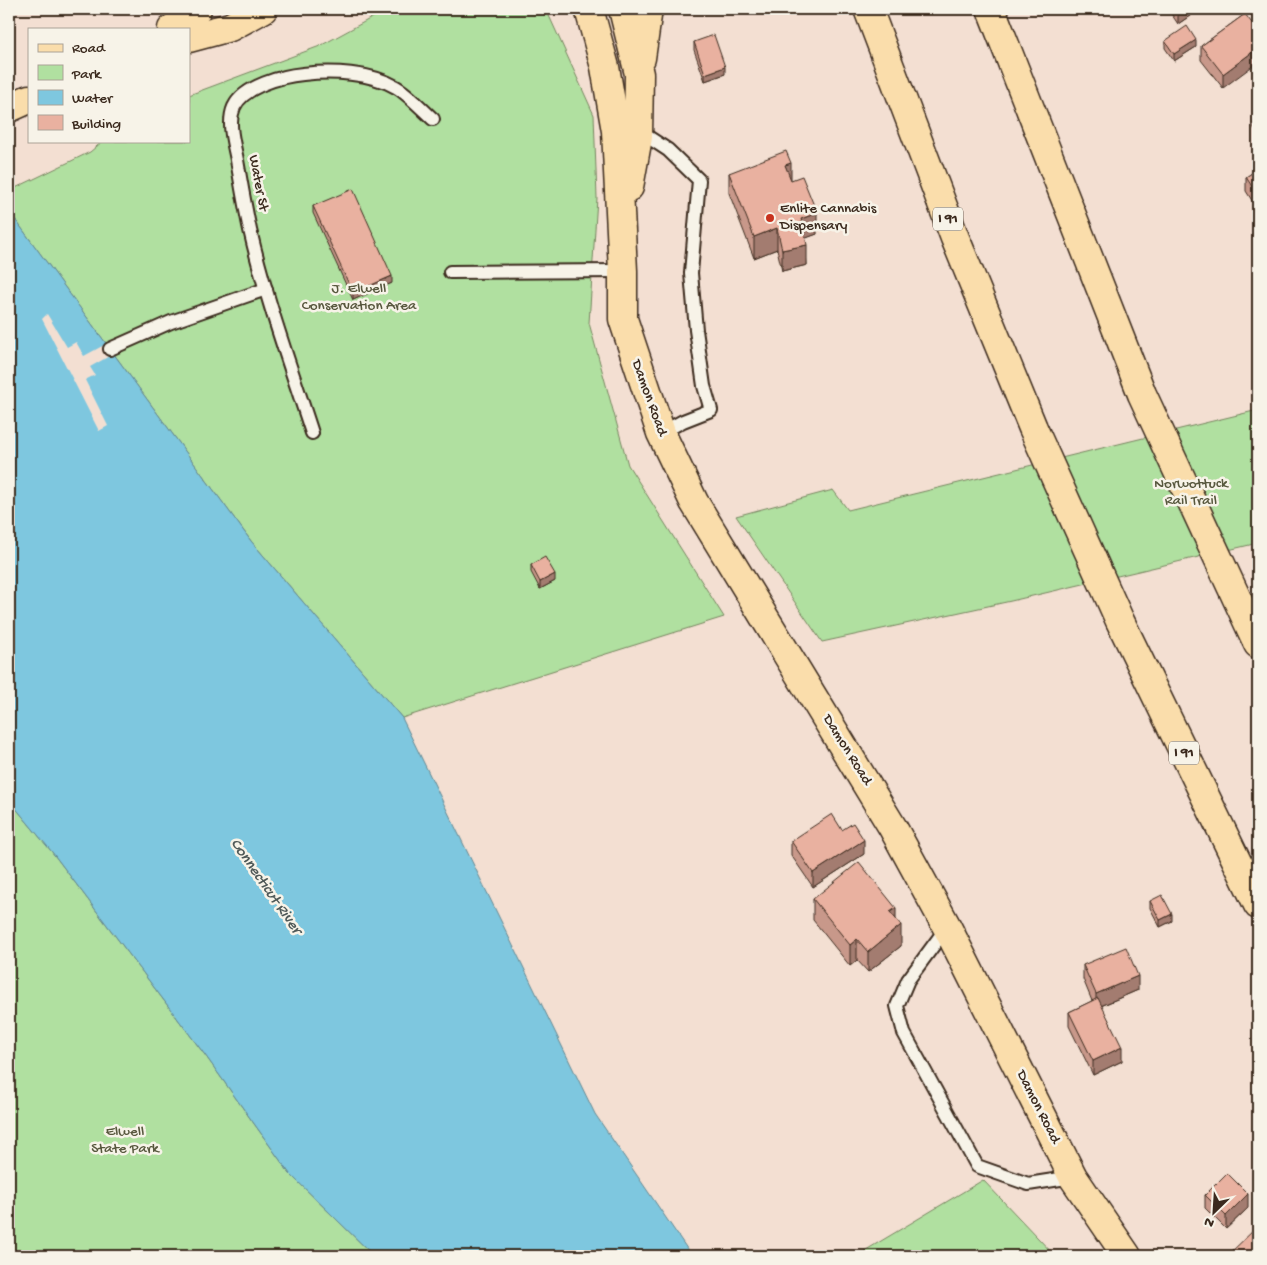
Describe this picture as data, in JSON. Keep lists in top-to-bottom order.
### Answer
{
  "streets": {
    "main road": ["I 91", "Damon Road"],
    "lane": ["Water St"]
  },
  "water": ["Connecticut River"],
  "parks": ["J. Elwell Conservation Area", "Norwottuck Rail Trail", "Elwell State Park"],
  "places": ["Enlite Cannabis Dispensary"],
  "legend": [
    "Road",
    "Park",
    "Water",
    "Building"
  ],
  "north": "bottom left"
}
